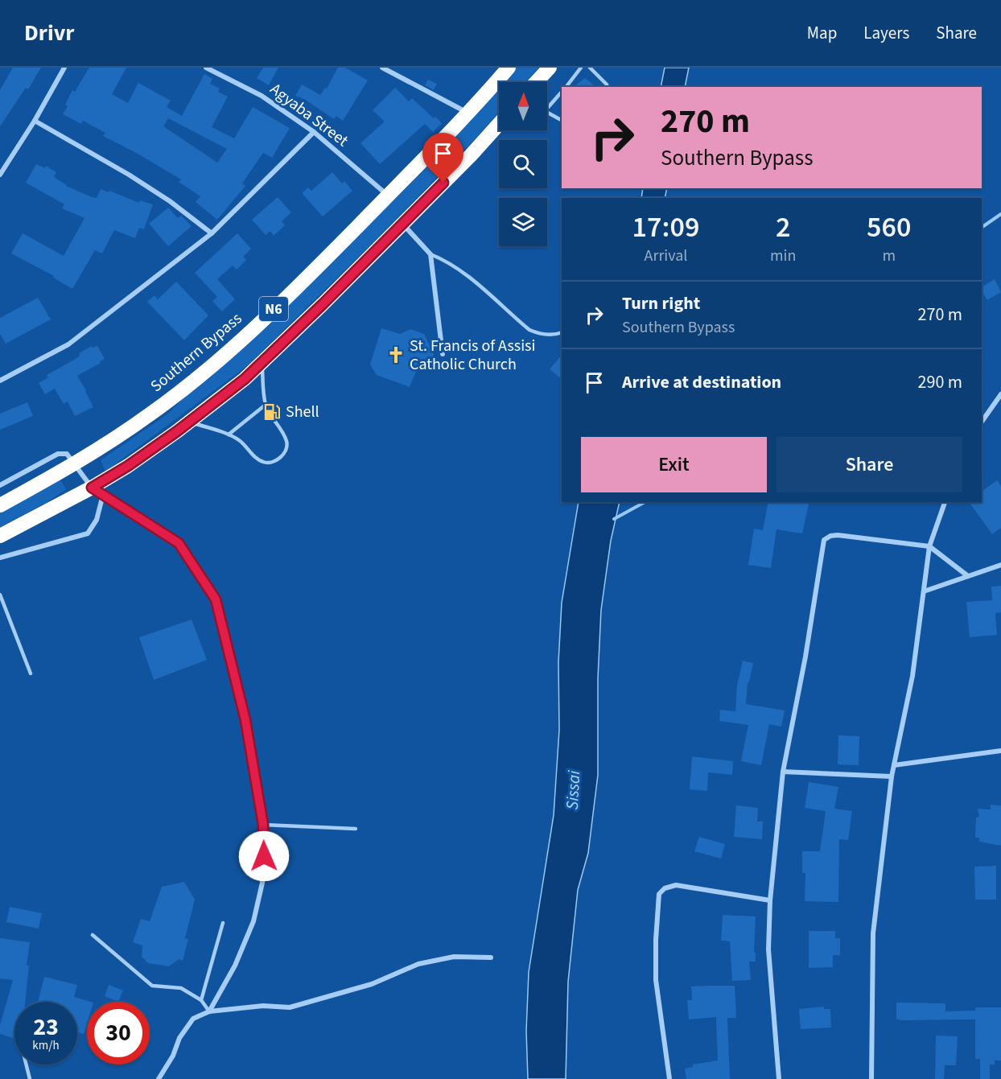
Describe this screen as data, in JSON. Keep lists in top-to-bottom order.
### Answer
{
  "streets": {
    "highway": ["N6", "Southern Bypass"],
    "street": ["Agyaba Street"]
  },
  "crossings": [
    ["Agyaba Street", "Southern Bypass"]
  ],
  "water": ["Sissai"],
  "places": {
    "church": ["St. Francis of Assisi Catholic Church"],
    "fuel station": ["Shell"]
  },
  "north": "top",
  "page": {
    "header": "Drivr",
    "nav": ["Map", "Layers", "Share"],
    "turn": ["270 m", "Southern Bypass"],
    "eta": [
      "17:09",
      "Arrival",
      "2",
      "min",
      "560",
      "m"
    ],
    "list": [
      {
        "name": "Turn right",
        "note": "Southern Bypass",
        "value": "270 m"
      },
      {
        "name": "Arrive at destination",
        "value": "290 m"
      }
    ],
    "buttons": ["Exit", "Share"],
    "speed": "23 km/h",
    "limit": "30"
  }
}
